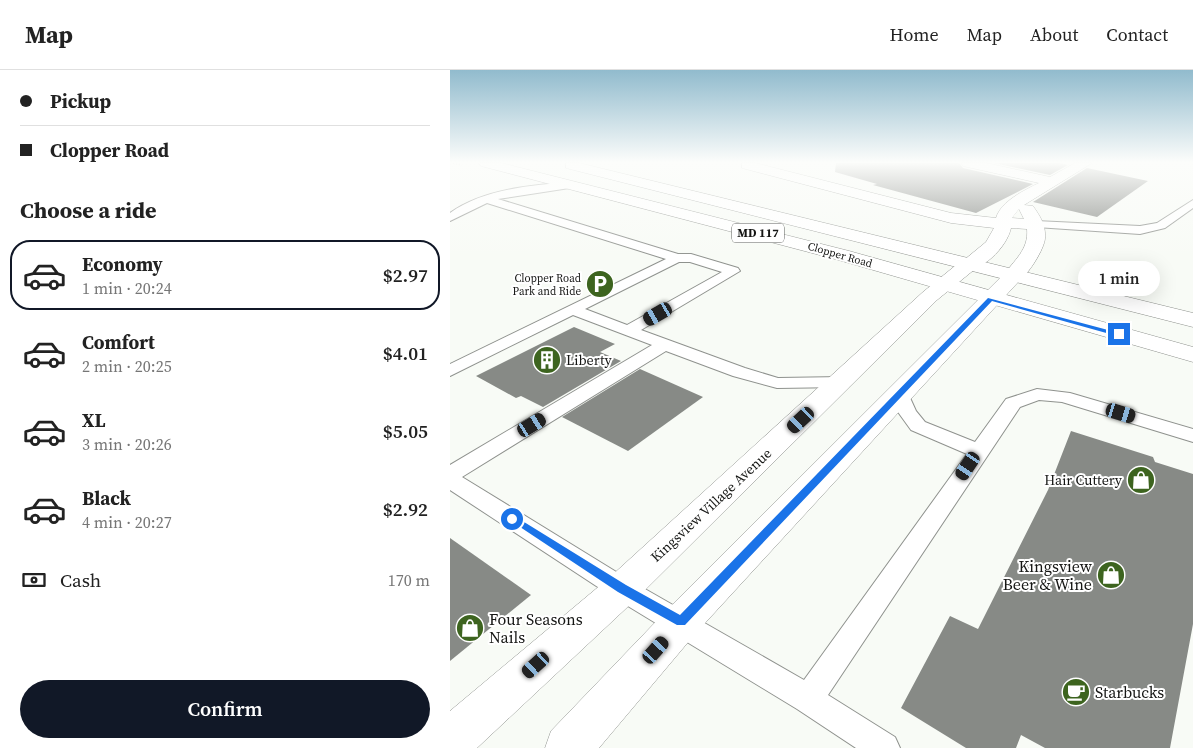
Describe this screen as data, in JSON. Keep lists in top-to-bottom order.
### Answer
{
  "streets": {
    "street": ["MD 117", "Clopper Road", "Kingsview Village Avenue"]
  },
  "crossings": [
    ["Clopper Road", "Kingsview Village Avenue"]
  ],
  "places": {
    "parking": ["Clopper Road Park and Ride"],
    "building": ["Liberty"],
    "shop": ["Hair Cuttery", "Kingsview Beer & Wine", "Four Seasons Nails"],
    "cafe": ["Starbucks"]
  },
  "page": {
    "header": "Map",
    "nav": [
      "Home",
      "Map",
      "About",
      "Contact"
    ],
    "banner": ["Pickup", "Clopper Road"],
    "heading": "Choose a ride",
    "list": [
      {
        "name": "Economy",
        "note": "1 min · 20:24",
        "value": "$2.97"
      },
      {
        "name": "Comfort",
        "note": "2 min · 20:25",
        "value": "$4.01"
      },
      {
        "name": "XL",
        "note": "3 min · 20:26",
        "value": "$5.05"
      },
      {
        "name": "Black",
        "note": "4 min · 20:27",
        "value": "$2.92"
      }
    ],
    "bubble": "1 min",
    "pay": ["Cash", "170 m"],
    "buttons": "Confirm"
  }
}
